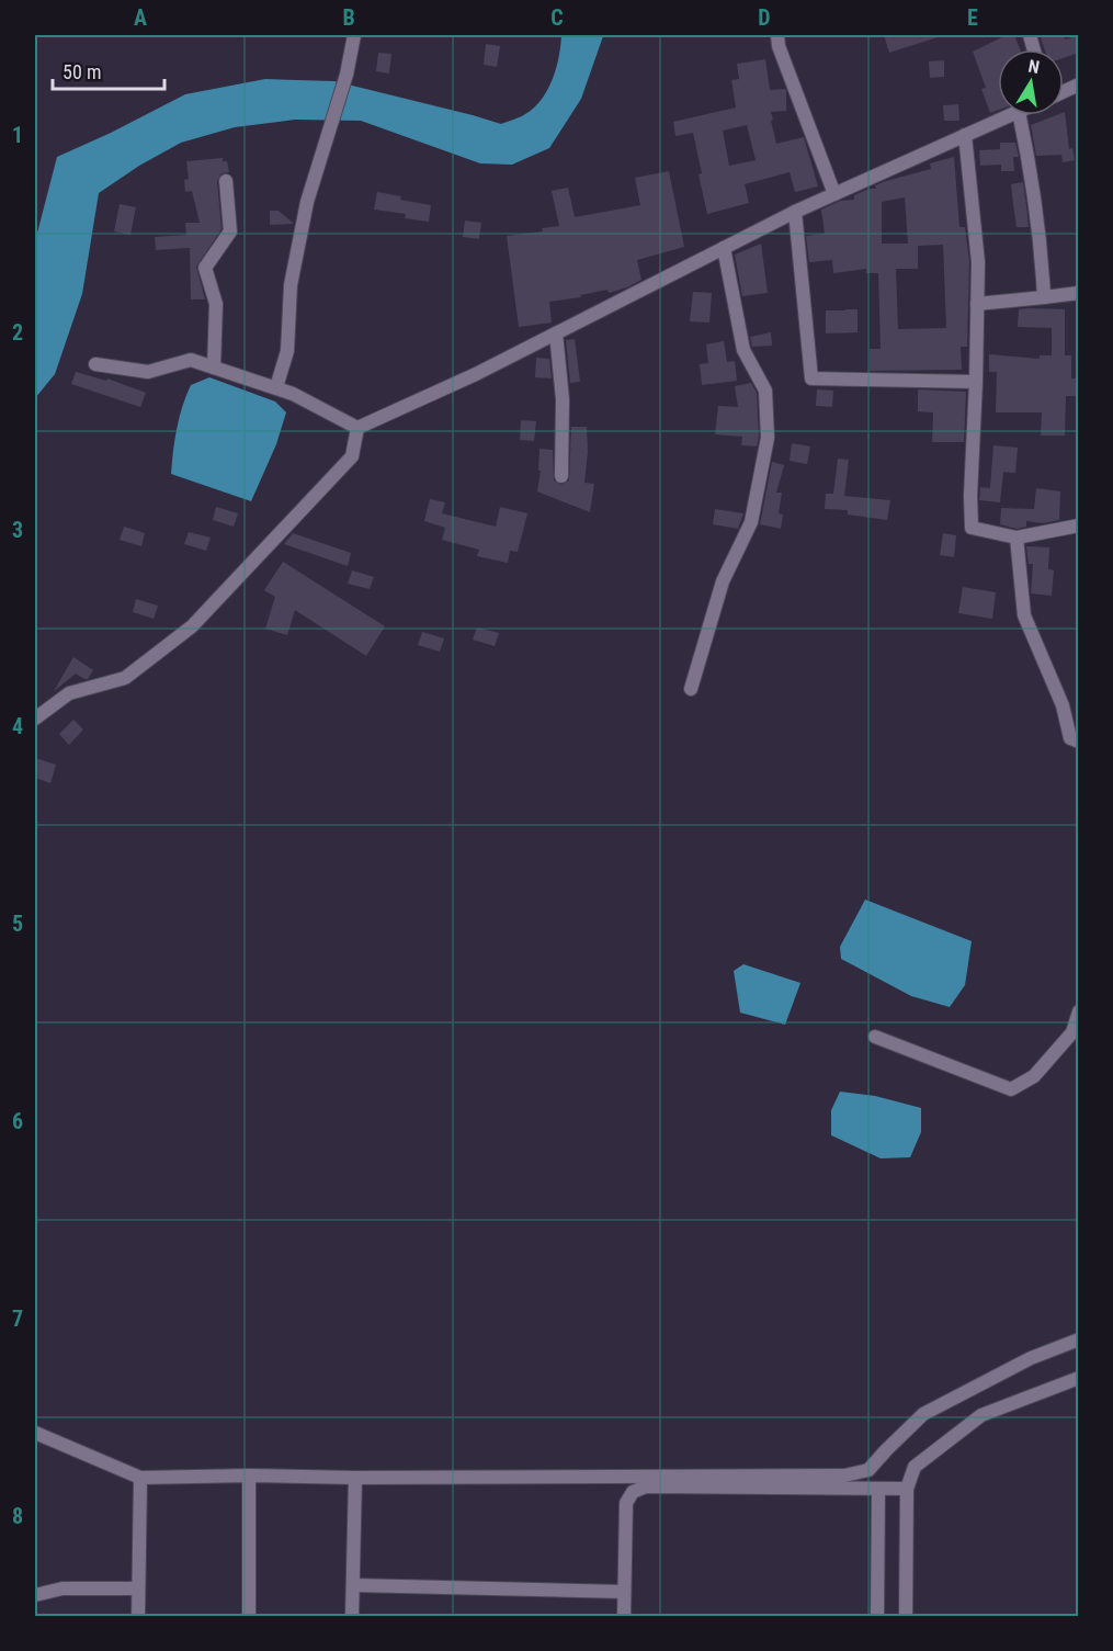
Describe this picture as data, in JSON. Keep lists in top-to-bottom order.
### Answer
{
  "scale_bar": "50 m",
  "north": "top",
  "grid": {
    "columns": [
      "A",
      "B",
      "C",
      "D",
      "E"
    ],
    "rows": [
      "1",
      "2",
      "3",
      "4",
      "5",
      "6",
      "7",
      "8"
    ]
  }
}
